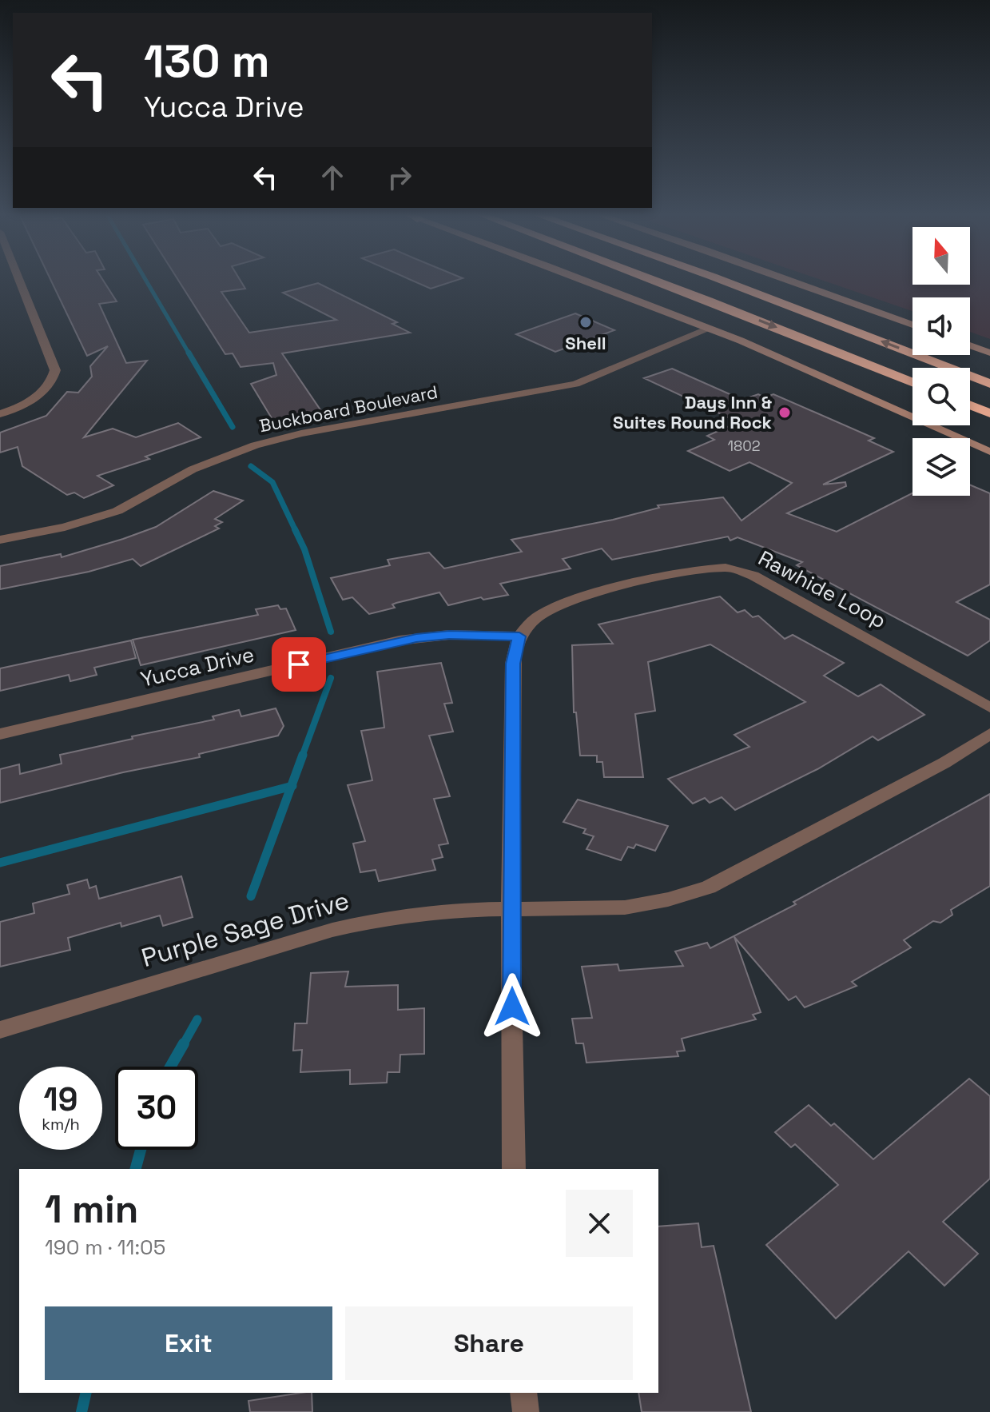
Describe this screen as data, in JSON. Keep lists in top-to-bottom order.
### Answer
{
  "streets": {
    "street": [
      "Buckboard Boulevard",
      "Rawhide Loop",
      "Yucca Drive",
      "Purple Sage Drive"
    ]
  },
  "crossings": [
    ["Rawhide Loop", "Yucca Drive"]
  ],
  "places": ["Shell", "Days Inn & Suites Round Rock"],
  "house_numbers": ["1802"],
  "north": "top",
  "page": {
    "turn": ["130 m", "Yucca Drive"],
    "speed": "19 km/h",
    "limit": "30",
    "heading": ["1 min", "190 m · 11:05"],
    "buttons": ["Exit", "Share"]
  }
}
